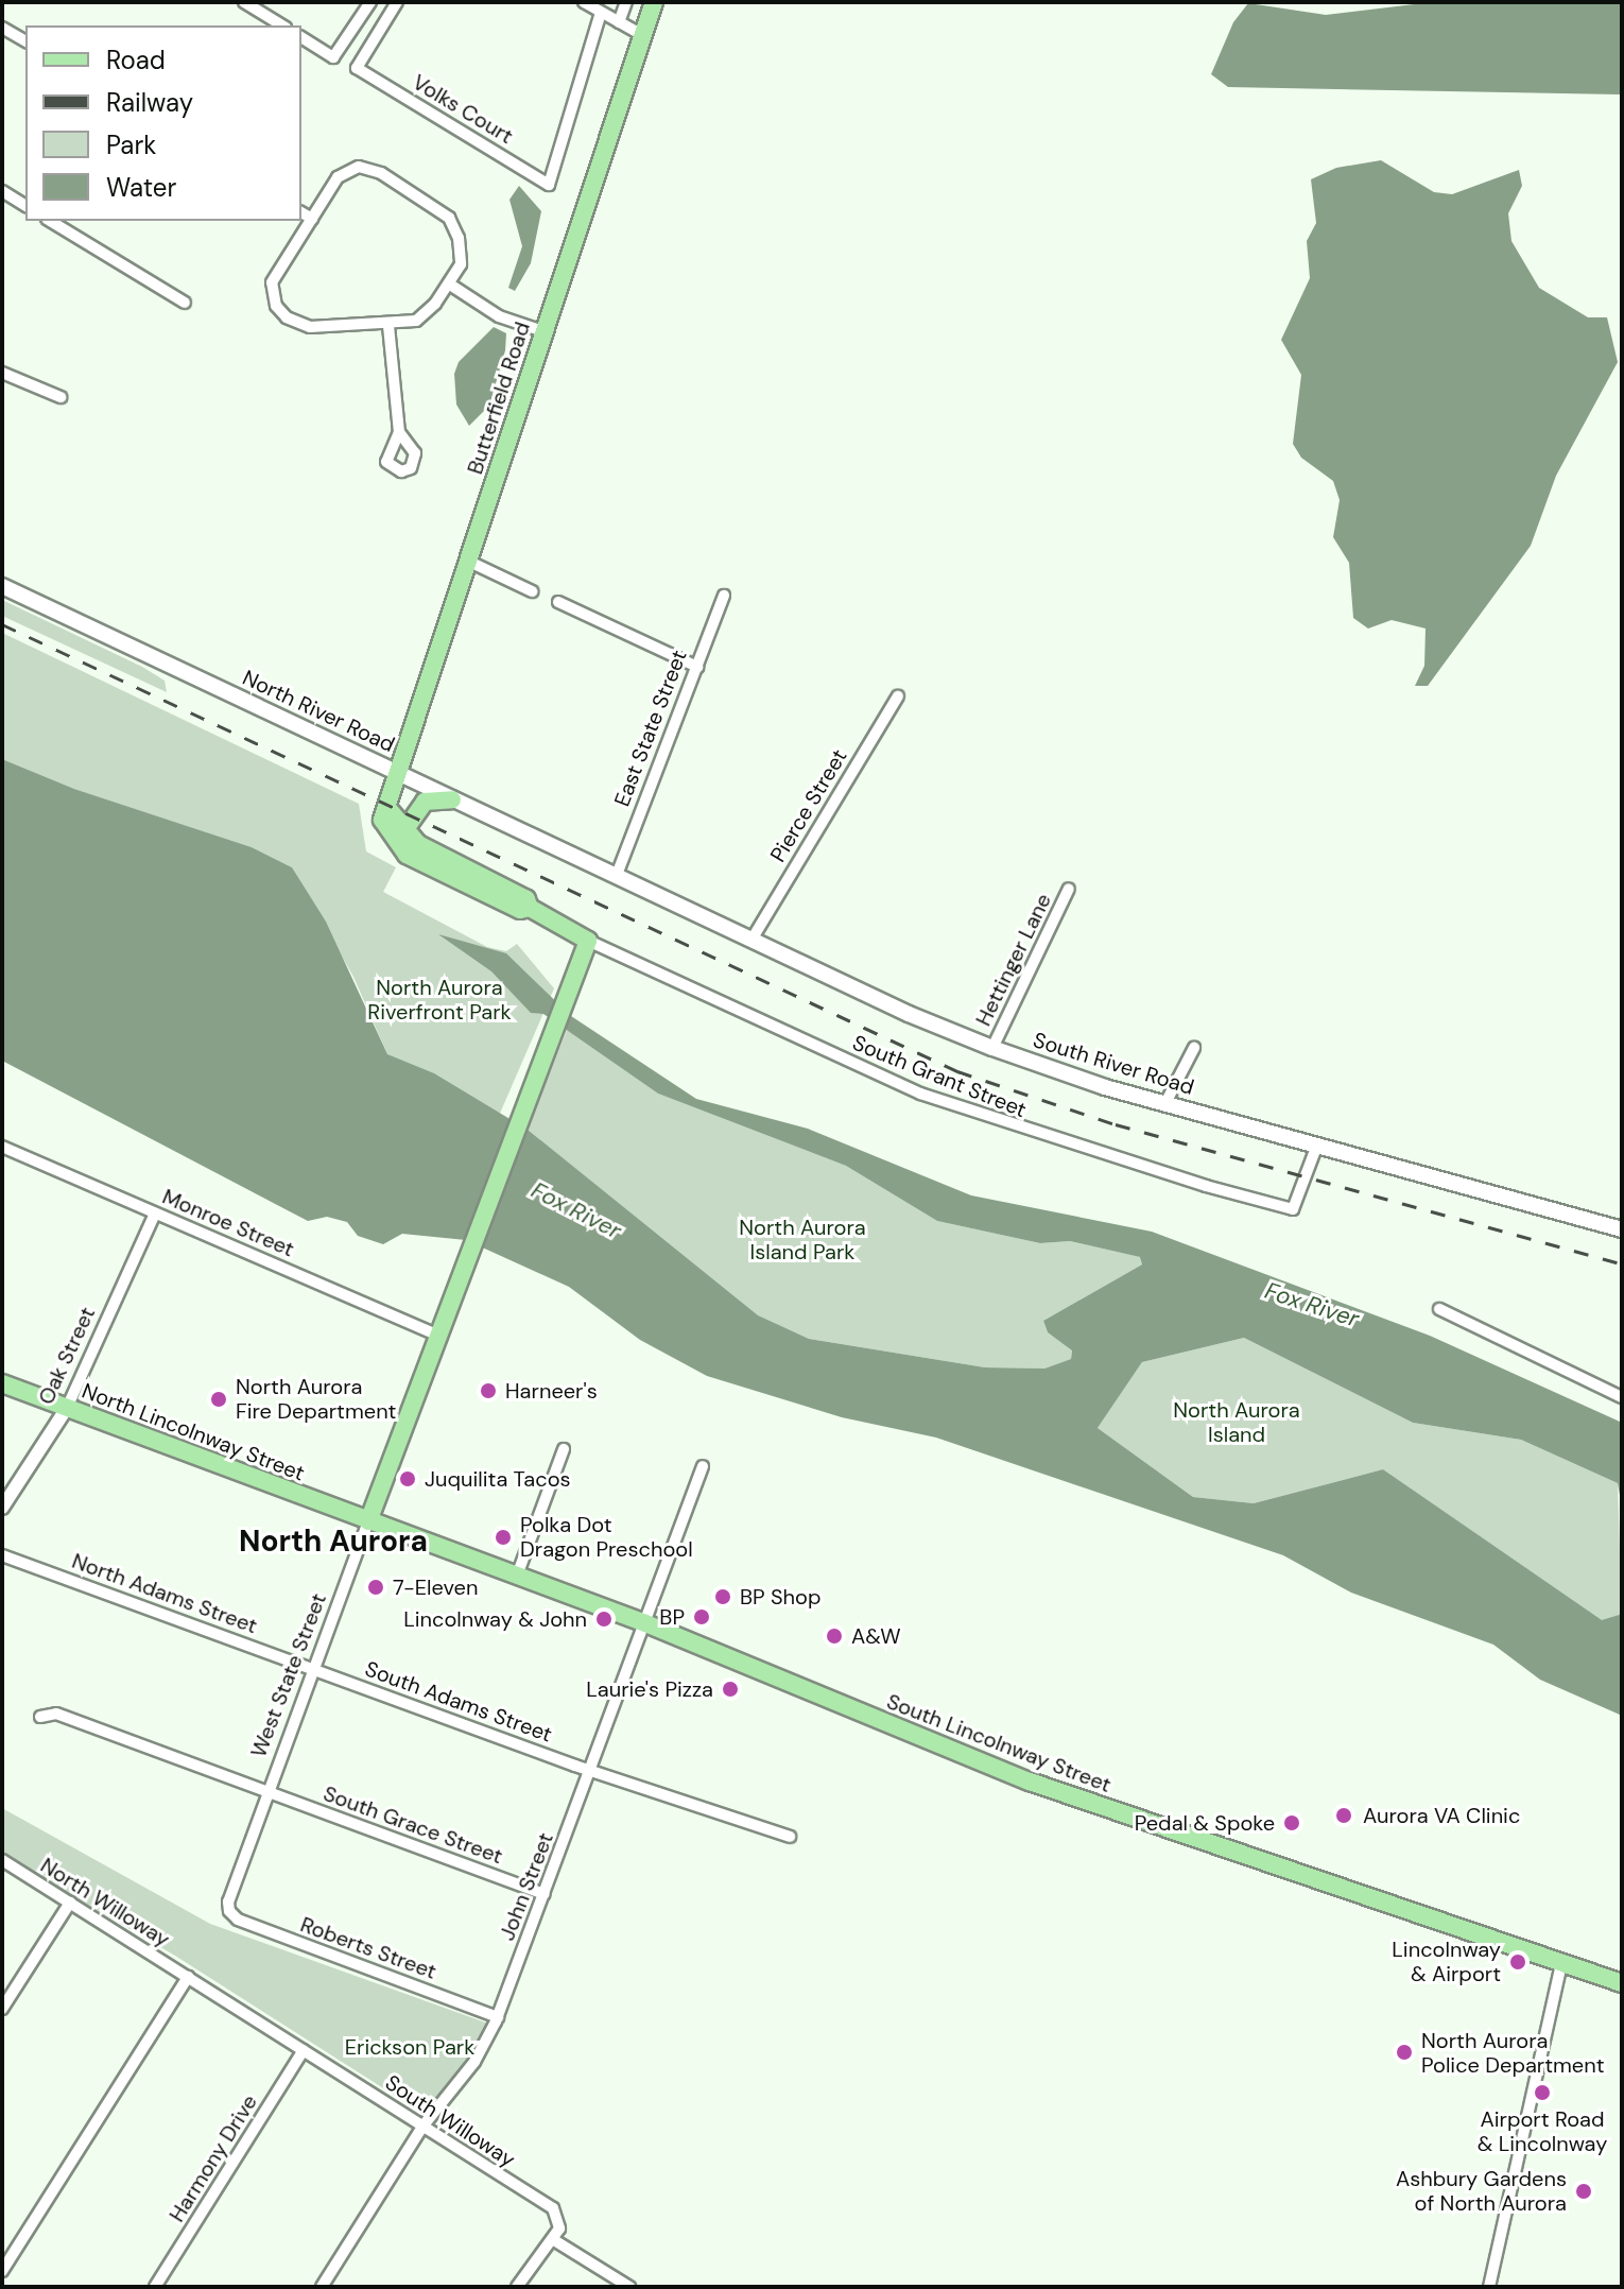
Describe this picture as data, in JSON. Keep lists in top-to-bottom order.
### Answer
{
  "streets": {
    "main road": [
      "Butterfield Road",
      "North River Road",
      "South River Road",
      "North Lincolnway Street",
      "West State Street",
      "South Lincolnway Street"
    ],
    "street": [
      "Volks Court",
      "East State Street",
      "Pierce Street",
      "Hettinger Lane",
      "South Grant Street",
      "Monroe Street",
      "Oak Street",
      "North Adams Street",
      "South Adams Street",
      "South Grace Street",
      "John Street",
      "North Willoway",
      "Roberts Street",
      "South Willoway",
      "Harmony Drive"
    ]
  },
  "crossings": [
    ["Butterfield Road", "North River Road"],
    ["North River Road", "East State Street"],
    ["North River Road", "South River Road"],
    ["East State Street", "South River Road"],
    ["Pierce Street", "South River Road"],
    ["Hettinger Lane", "South River Road"],
    ["South River Road", "South Grant Street"],
    ["South Grant Street", "West State Street"],
    ["Monroe Street", "Oak Street"],
    ["Monroe Street", "West State Street"],
    ["Oak Street", "North Lincolnway Street"],
    ["North Lincolnway Street", "West State Street"],
    ["North Lincolnway Street", "South Lincolnway Street"],
    ["North Adams Street", "West State Street"],
    ["North Adams Street", "South Adams Street"],
    ["West State Street", "South Adams Street"],
    ["West State Street", "South Lincolnway Street"],
    ["West State Street", "South Grace Street"],
    ["West State Street", "Roberts Street"],
    ["South Adams Street", "John Street"],
    ["South Lincolnway Street", "John Street"],
    ["South Grace Street", "John Street"],
    ["John Street", "Roberts Street"],
    ["John Street", "South Willoway"],
    ["North Willoway", "South Willoway"],
    ["South Willoway", "Harmony Drive"]
  ],
  "districts": ["North Aurora"],
  "water": ["Fox River"],
  "parks": [
    "North Aurora Riverfront Park",
    "North Aurora Island Park",
    "North Aurora Island",
    "Erickson Park"
  ],
  "places": [
    "Harneer's",
    "North Aurora Fire Department",
    "Juquilita Tacos",
    "Polka Dot Dragon Preschool",
    "7-Eleven",
    "BP Shop",
    "BP",
    "Lincolnway & John",
    "A&W",
    "Laurie's Pizza",
    "Aurora VA Clinic",
    "Pedal & Spoke",
    "Lincolnway & Airport",
    "North Aurora Police Department",
    "Airport Road & Lincolnway",
    "Ashbury Gardens of North Aurora"
  ],
  "legend": [
    "Road",
    "Railway",
    "Park",
    "Water"
  ]
}
